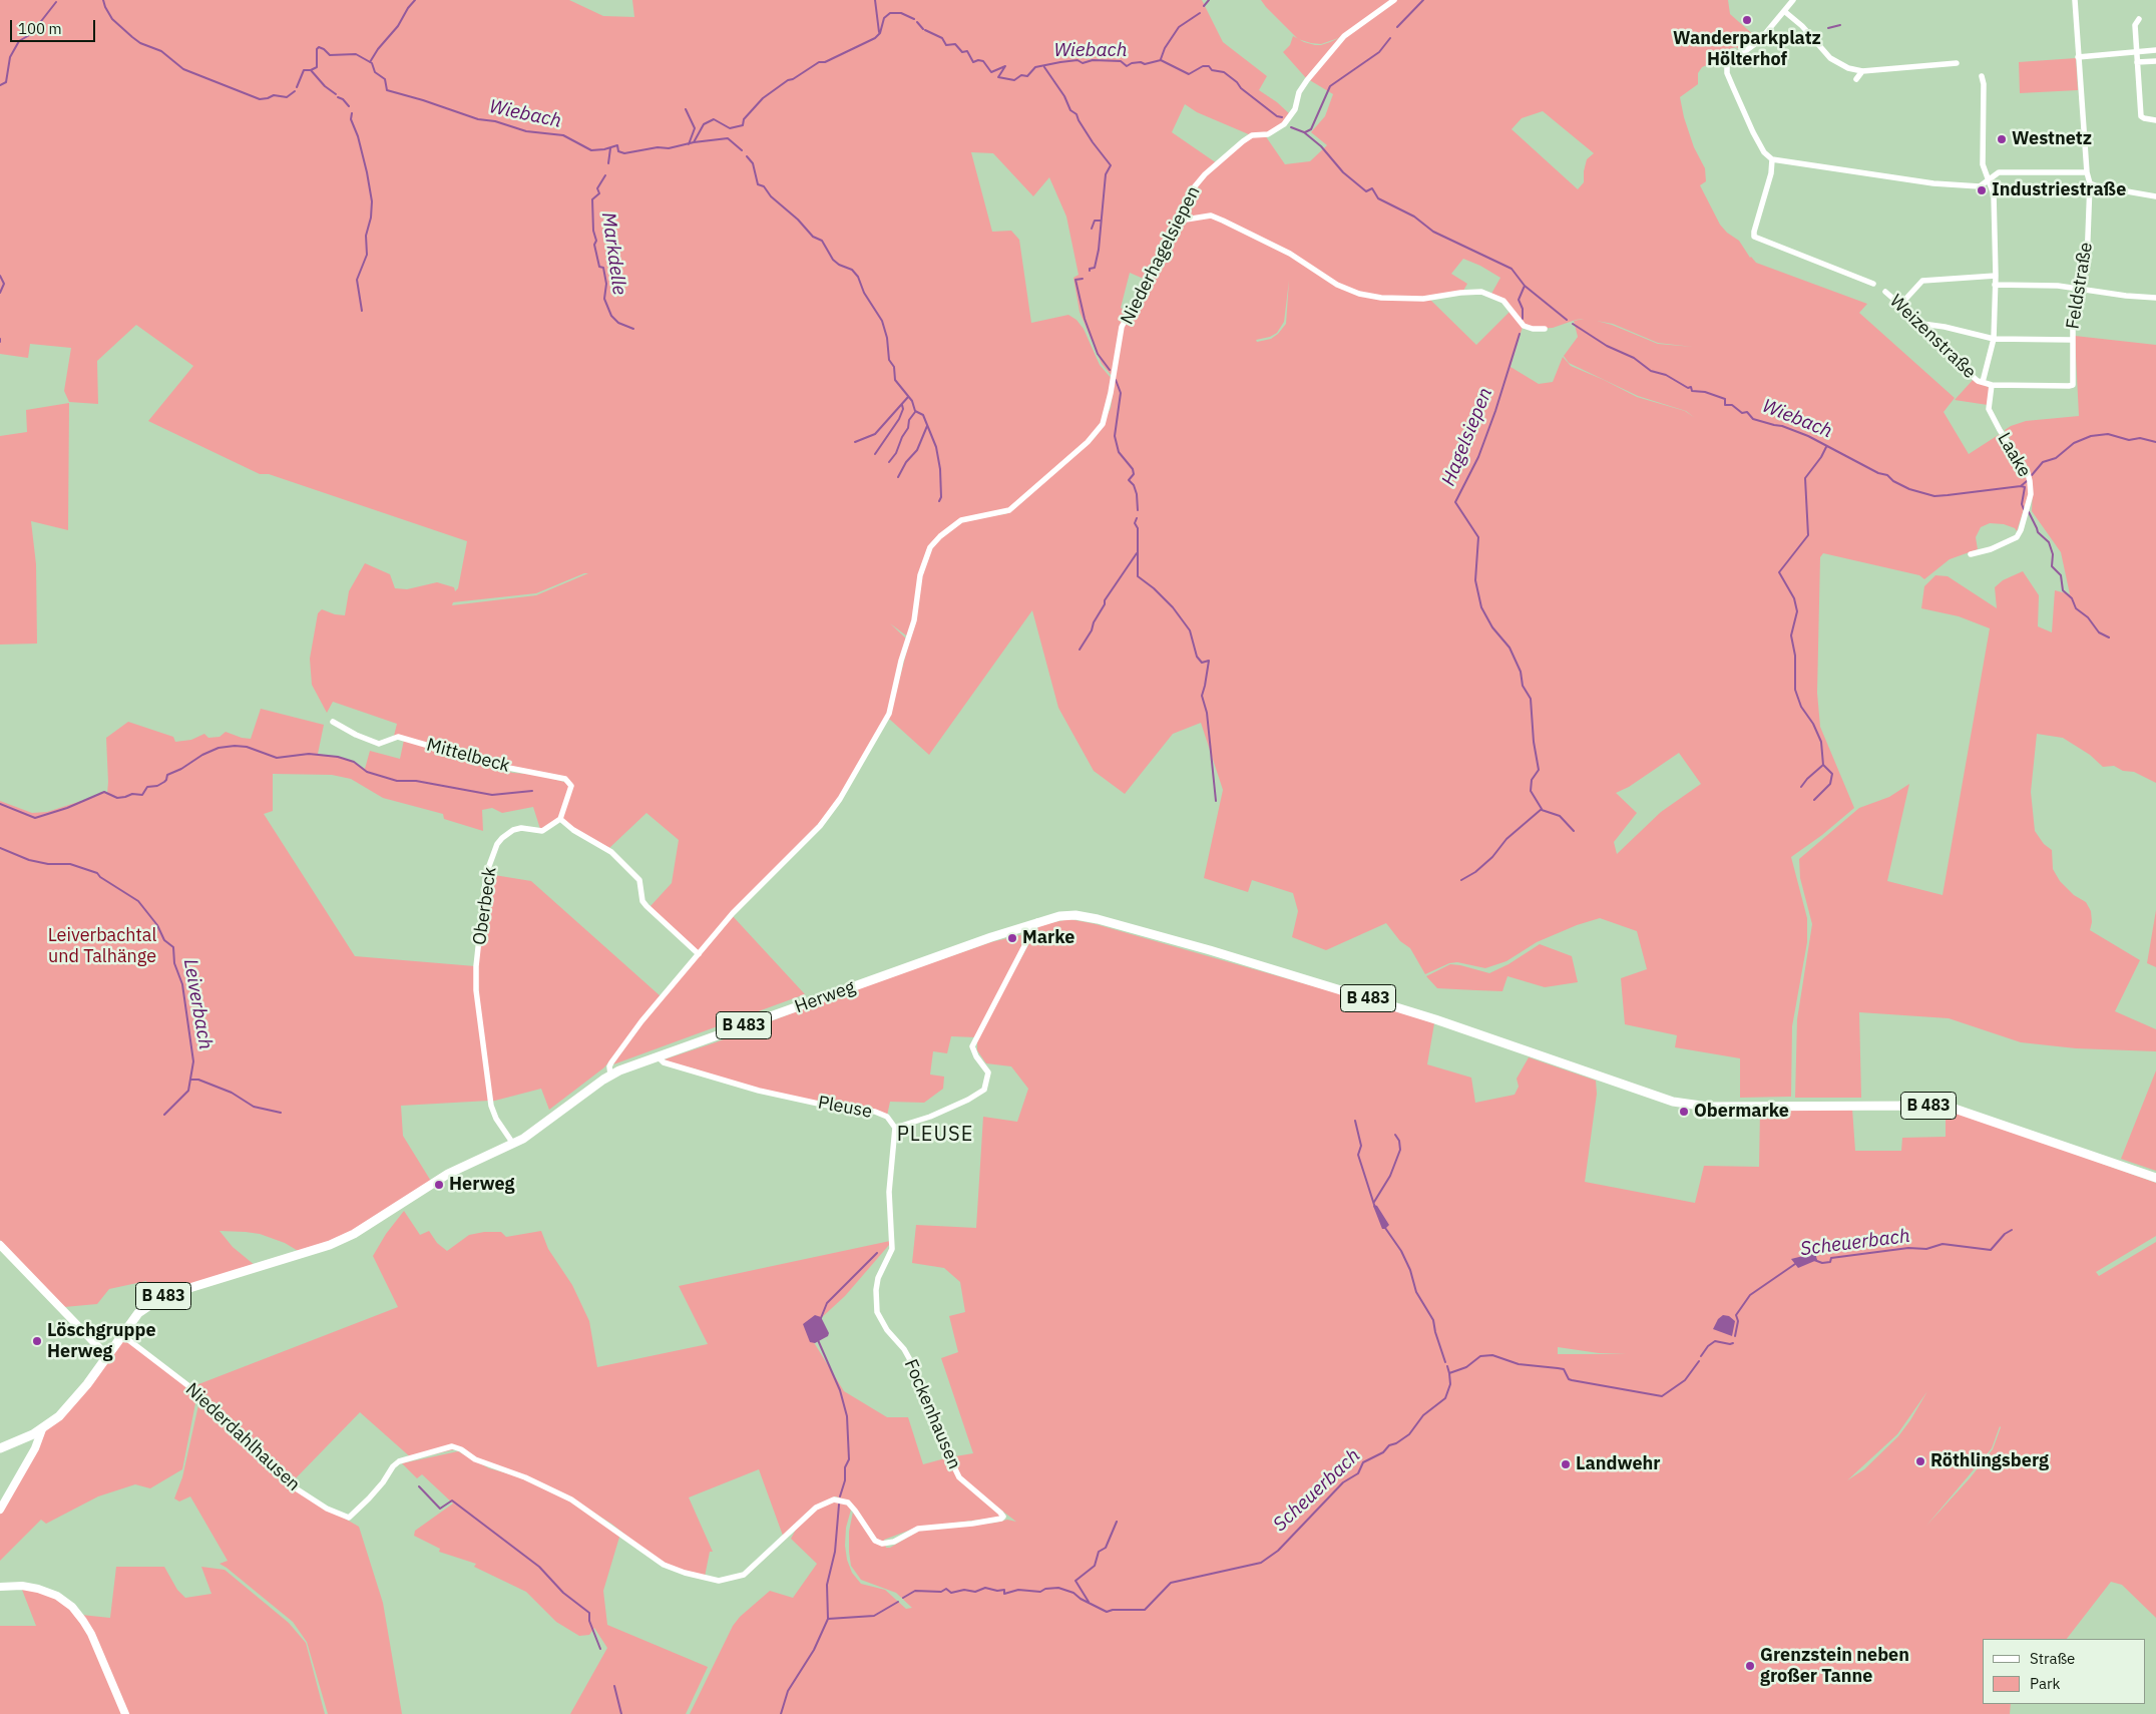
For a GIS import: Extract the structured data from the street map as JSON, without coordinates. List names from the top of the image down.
{
  "streets": {
    "main road": ["Herweg", "B 483"],
    "street": [
      "Niederhagelsiepen",
      "Feldstraße",
      "Weizenstraße",
      "Laake",
      "Mittelbeck",
      "Oberbeck",
      "Pleuse",
      "Fockenhausen",
      "Niederdahlhausen"
    ]
  },
  "crossings": [
    ["Niederhagelsiepen", "Herweg"],
    ["Feldstraße", "Weizenstraße"],
    ["Weizenstraße", "Laake"],
    ["Mittelbeck", "Oberbeck"],
    ["Oberbeck", "Herweg"],
    ["Herweg", "B 483"],
    ["Herweg", "Pleuse"],
    ["Herweg", "Niederdahlhausen"],
    ["B 483", "Pleuse"],
    ["Pleuse", "Fockenhausen"],
    ["Fockenhausen", "Niederdahlhausen"]
  ],
  "districts": ["PLEUSE"],
  "water": [
    "Wiebach",
    "Markdelle",
    "Hagelsiepen",
    "Leiverbach",
    "Scheuerbach"
  ],
  "parks": ["Leiverbachtal und Talhänge"],
  "places": [
    "Wanderparkplatz Hölterhof",
    "Westnetz",
    "Industriestraße",
    "Marke",
    "Obermarke",
    "Herweg",
    "Löschgruppe Herweg",
    "Röthlingsberg",
    "Landwehr",
    "Grenzstein neben großer Tanne"
  ],
  "legend": ["Straße", "Park"],
  "scale_bar": "100 m"
}
